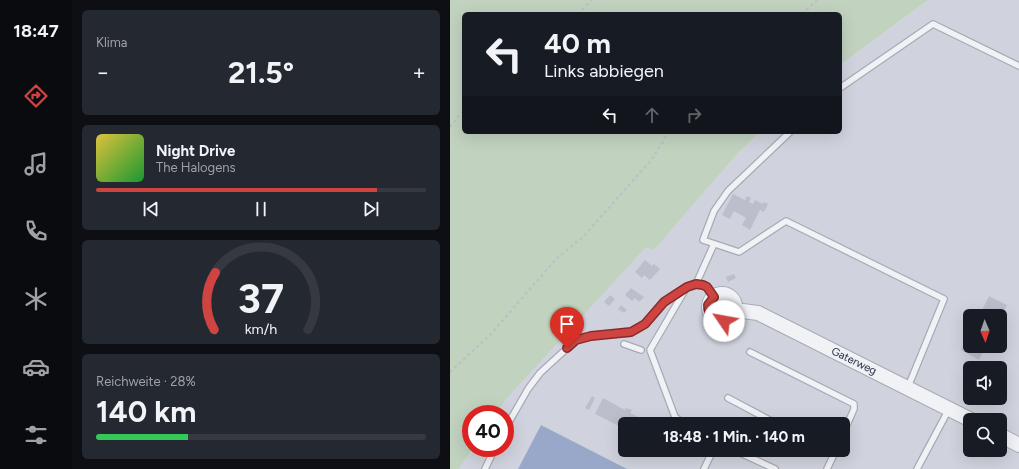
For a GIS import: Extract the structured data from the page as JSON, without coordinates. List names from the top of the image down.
{
  "streets": {
    "street": ["Gaterweg"]
  },
  "north": "bottom",
  "page": {
    "tabs": "18:47",
    "tile": [
      "Klima",
      ["Reichweite · 28%", "140 km"]
    ],
    "turn": ["40 m", "Links abbiegen"],
    "heat": ["−", "21.5°", "+"],
    "song": ["Night Drive", "The Halogens"],
    "limit": "40",
    "trip": "18:48 · 1 Min. · 140 m",
    "gauge": ["37", "km/h"]
  }
}
